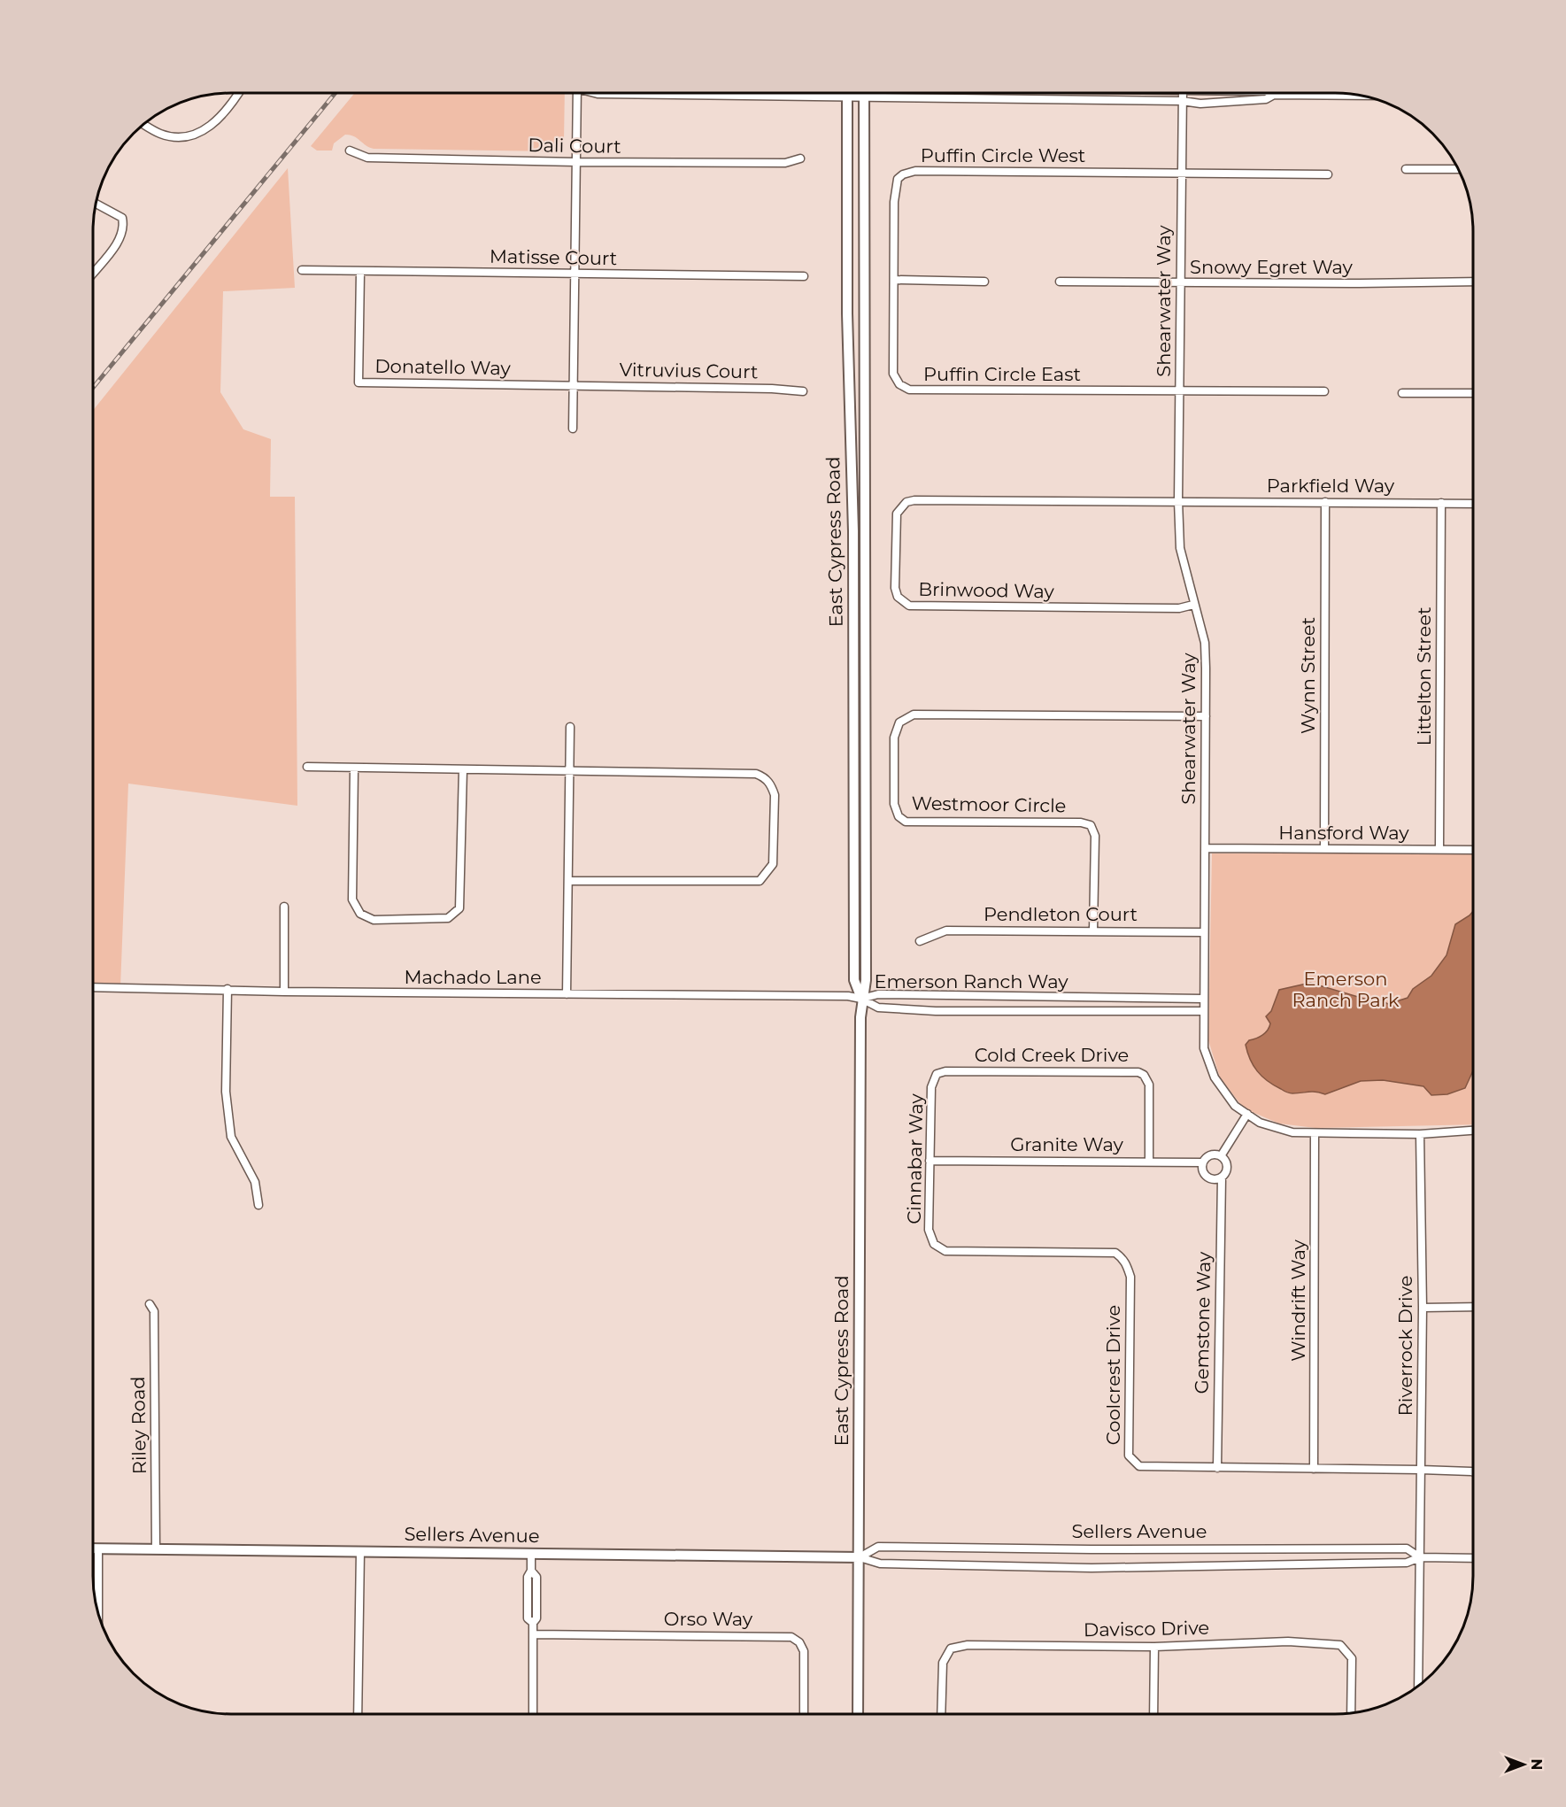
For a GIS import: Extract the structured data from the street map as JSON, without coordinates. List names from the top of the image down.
{
  "streets": {
    "street": [
      "Dali Court",
      "Puffin Circle West",
      "Matisse Court",
      "Snowy Egret Way",
      "Shearwater Way",
      "Donatello Way",
      "Vitruvius Court",
      "Puffin Circle East",
      "Parkfield Way",
      "East Cypress Road",
      "Brinwood Way",
      "Wynn Street",
      "Littelton Street",
      "Westmoor Circle",
      "Hansford Way",
      "Pendleton Court",
      "Machado Lane",
      "Emerson Ranch Way",
      "Cold Creek Drive",
      "Granite Way",
      "Cinnabar Way",
      "Windrift Way",
      "Gemstone Way",
      "Riverrock Drive",
      "Coolcrest Drive",
      "Riley Road",
      "Sellers Avenue",
      "Orso Way",
      "Davisco Drive"
    ]
  },
  "crossings": [
    ["Puffin Circle West", "Shearwater Way"],
    ["Puffin Circle West", "Puffin Circle East"],
    ["Matisse Court", "Donatello Way"],
    ["Snowy Egret Way", "Shearwater Way"],
    ["Shearwater Way", "Puffin Circle East"],
    ["Shearwater Way", "Parkfield Way"],
    ["Shearwater Way", "Brinwood Way"],
    ["Shearwater Way", "Westmoor Circle"],
    ["Shearwater Way", "Hansford Way"],
    ["Shearwater Way", "Pendleton Court"],
    ["Shearwater Way", "Emerson Ranch Way"],
    ["Shearwater Way", "Windrift Way"],
    ["Shearwater Way", "Riverrock Drive"],
    ["Donatello Way", "Vitruvius Court"],
    ["Parkfield Way", "Brinwood Way"],
    ["Parkfield Way", "Wynn Street"],
    ["Parkfield Way", "Littelton Street"],
    ["East Cypress Road", "Machado Lane"],
    ["East Cypress Road", "Emerson Ranch Way"],
    ["East Cypress Road", "Sellers Avenue"],
    ["Wynn Street", "Hansford Way"],
    ["Littelton Street", "Hansford Way"],
    ["Westmoor Circle", "Pendleton Court"],
    ["Machado Lane", "Emerson Ranch Way"],
    ["Cold Creek Drive", "Granite Way"],
    ["Cold Creek Drive", "Cinnabar Way"],
    ["Granite Way", "Cinnabar Way"],
    ["Granite Way", "Gemstone Way"],
    ["Cinnabar Way", "Coolcrest Drive"],
    ["Windrift Way", "Coolcrest Drive"],
    ["Gemstone Way", "Coolcrest Drive"],
    ["Riverrock Drive", "Coolcrest Drive"],
    ["Riverrock Drive", "Sellers Avenue"],
    ["Riley Road", "Sellers Avenue"]
  ],
  "parks": ["Emerson Ranch Park"],
  "north": "right"
}
